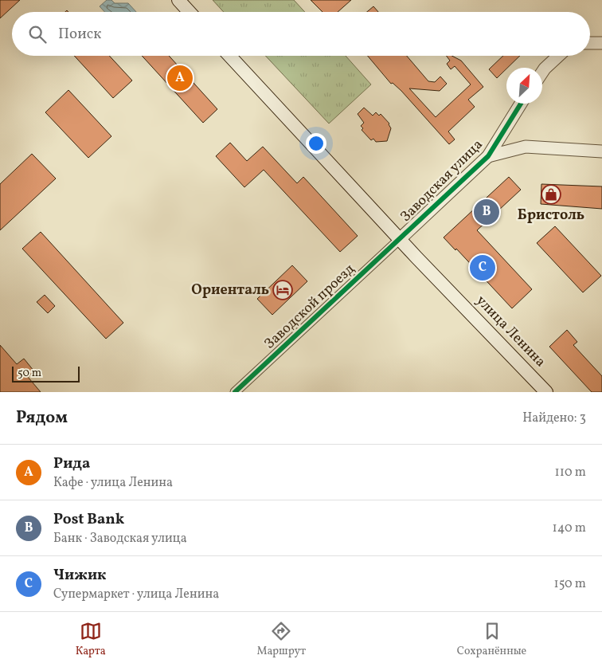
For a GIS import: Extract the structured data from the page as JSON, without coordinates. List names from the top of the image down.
{
  "streets": {
    "main road": ["улица Ленина"],
    "street": ["Заводская улица", "Заводской проезд"]
  },
  "crossings": [
    ["Заводская улица", "Заводской проезд"],
    ["Заводская улица", "улица Ленина"],
    ["Заводской проезд", "улица Ленина"]
  ],
  "places": {
    "shop": ["Бристоль"],
    "hotel": ["Ориенталь"]
  },
  "scale_bar": "50 m",
  "north": "top right",
  "page": {
    "search": "Поиск",
    "pins": ["A", "B", "C"],
    "scale": "50 m",
    "heading": ["Рядом", "Найдено: 3"],
    "list": [
      {
        "mark": "A",
        "name": "Рида",
        "note": "Кафе · улица Ленина",
        "value": "110 m"
      },
      {
        "mark": "B",
        "name": "Post Bank",
        "note": "Банк · Заводская улица",
        "value": "140 m"
      },
      {
        "mark": "C",
        "name": "Чижик",
        "note": "Супермаркет · улица Ленина",
        "value": "150 m"
      }
    ],
    "nav": ["Карта", "Маршрут", "Сохранённые"]
  }
}
